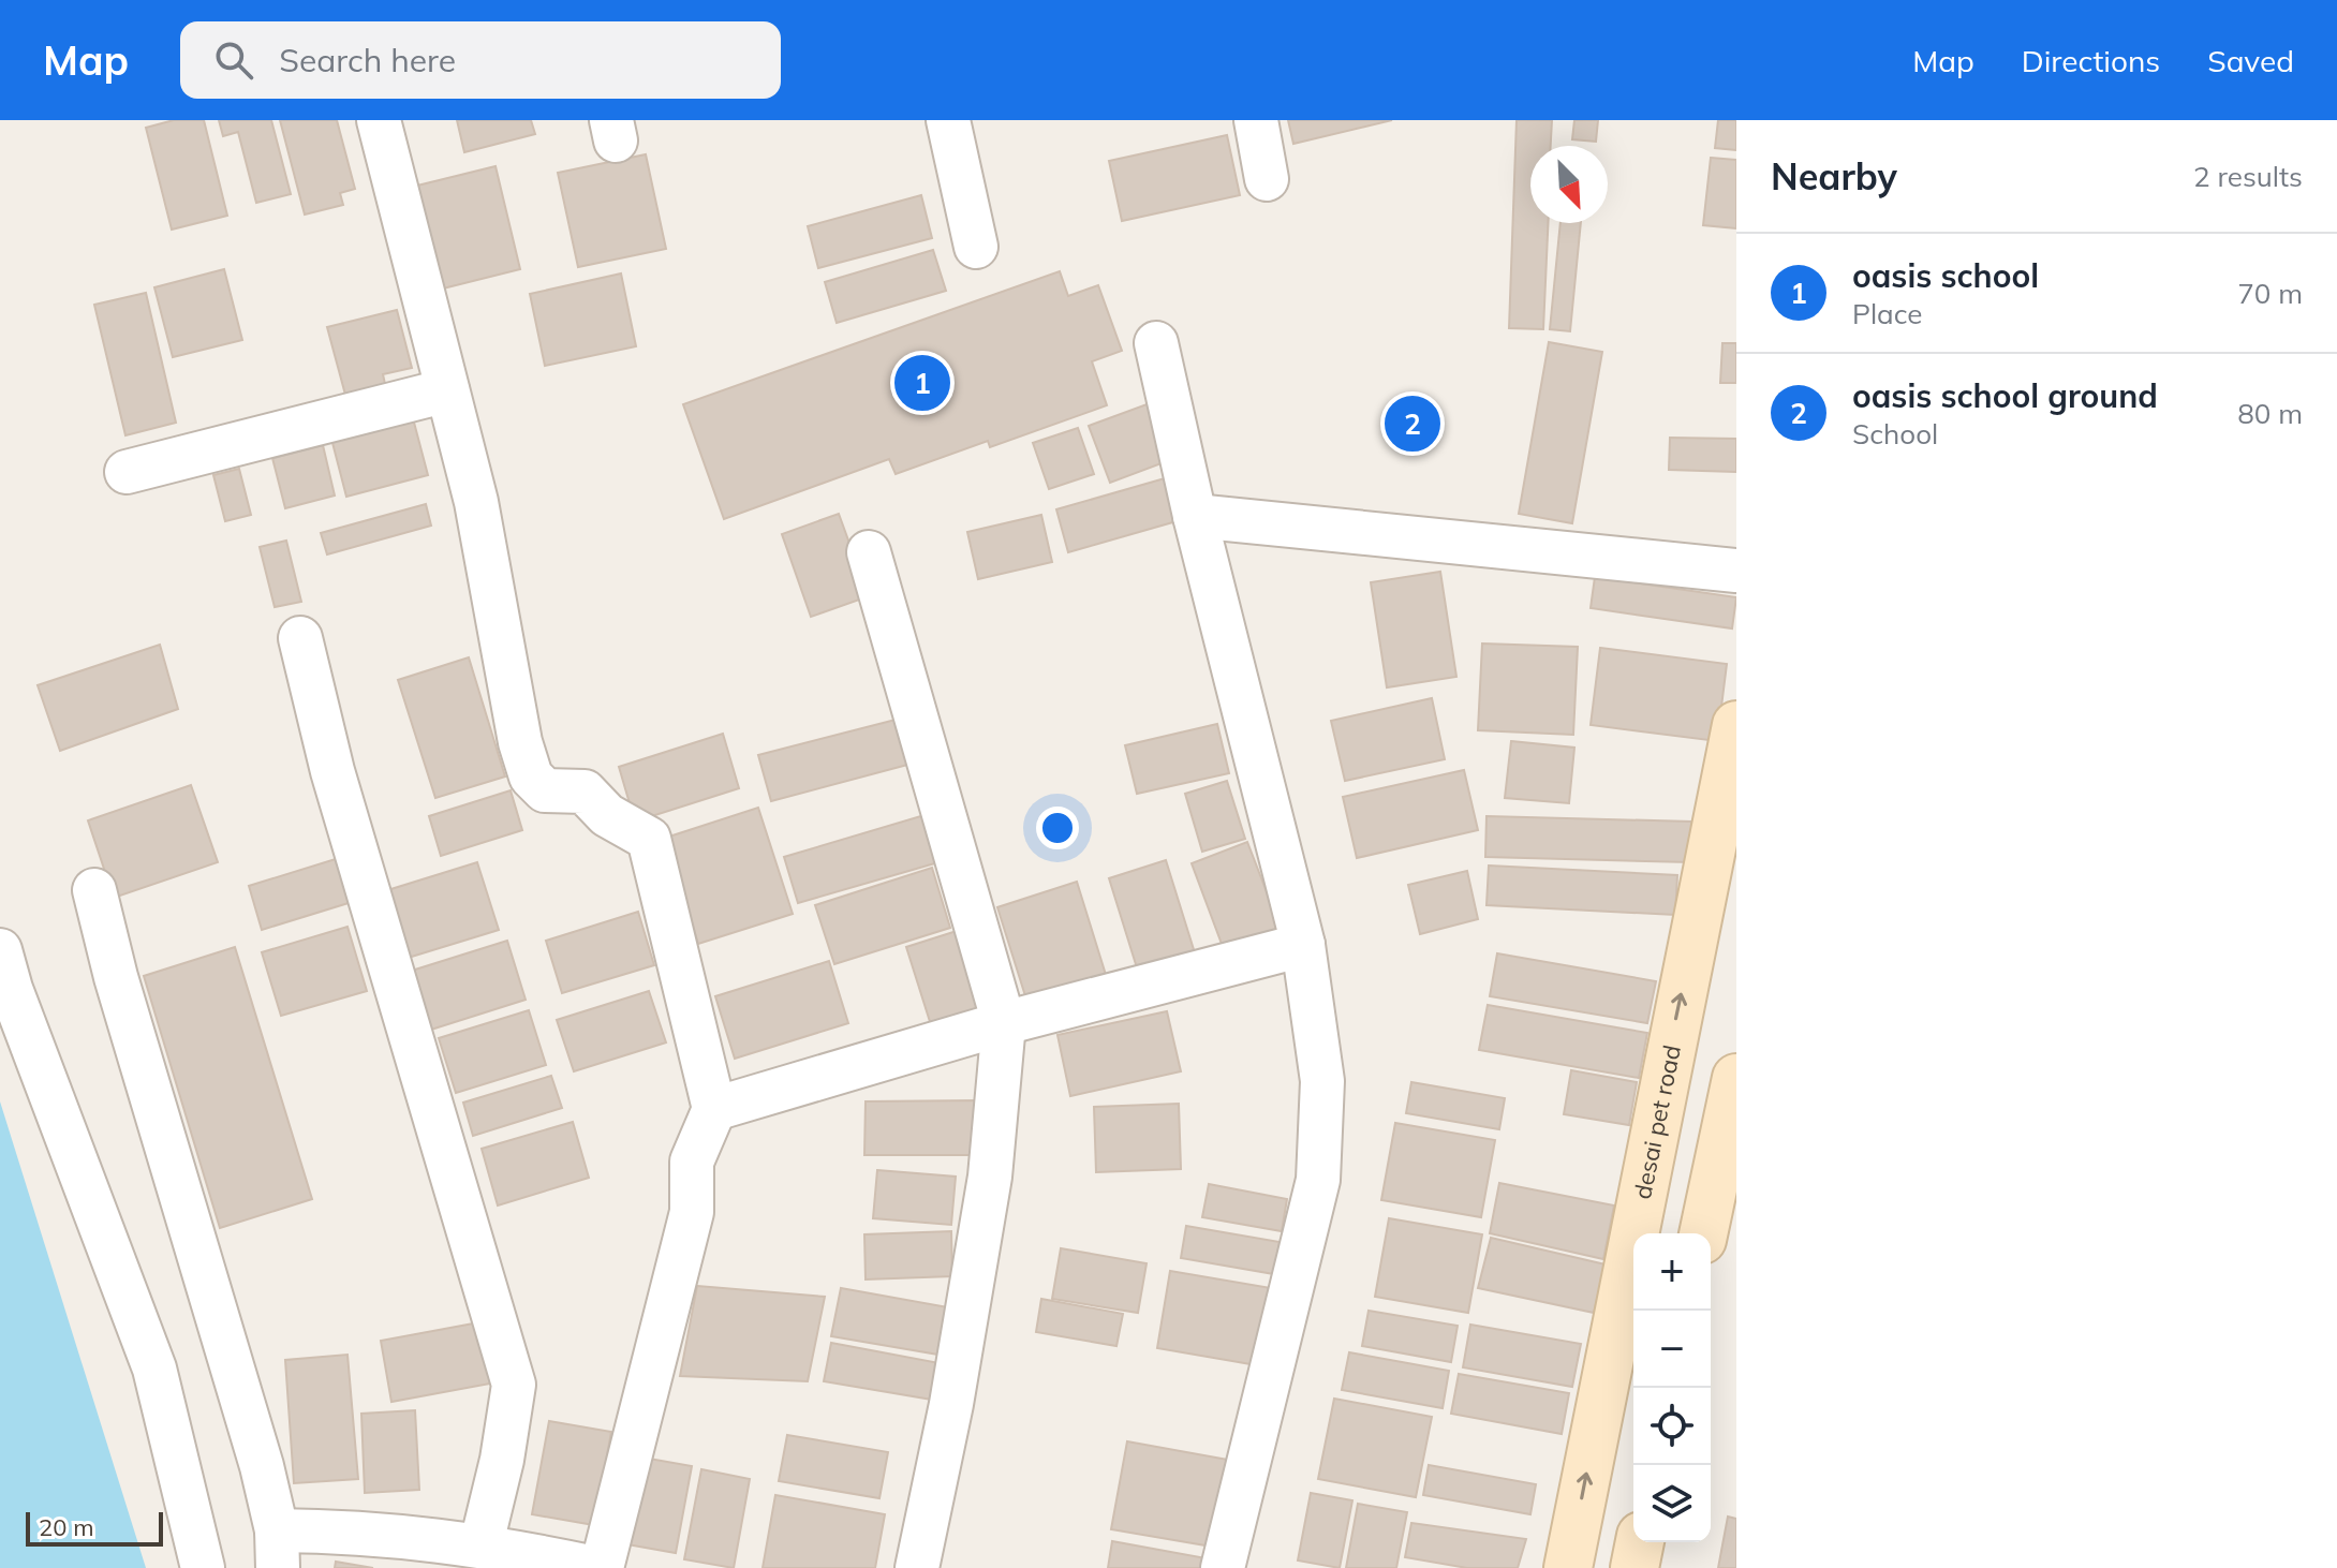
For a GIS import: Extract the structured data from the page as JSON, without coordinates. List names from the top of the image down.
{
  "streets": {
    "street": ["desai pet road"]
  },
  "scale_bar": "20 m",
  "north": "bottom right",
  "page": {
    "header": "Map",
    "search": "Search here",
    "nav": ["Map", "Directions", "Saved"],
    "heading": ["Nearby", "2 results"],
    "list": [
      {
        "mark": "1",
        "name": "oasis school",
        "note": "Place",
        "value": "70 m"
      },
      {
        "mark": "2",
        "name": "oasis school ground",
        "note": "School",
        "value": "80 m"
      }
    ],
    "pins": ["1", "2"],
    "map_buttons": ["+", "−"],
    "scale": "20 m"
  }
}
